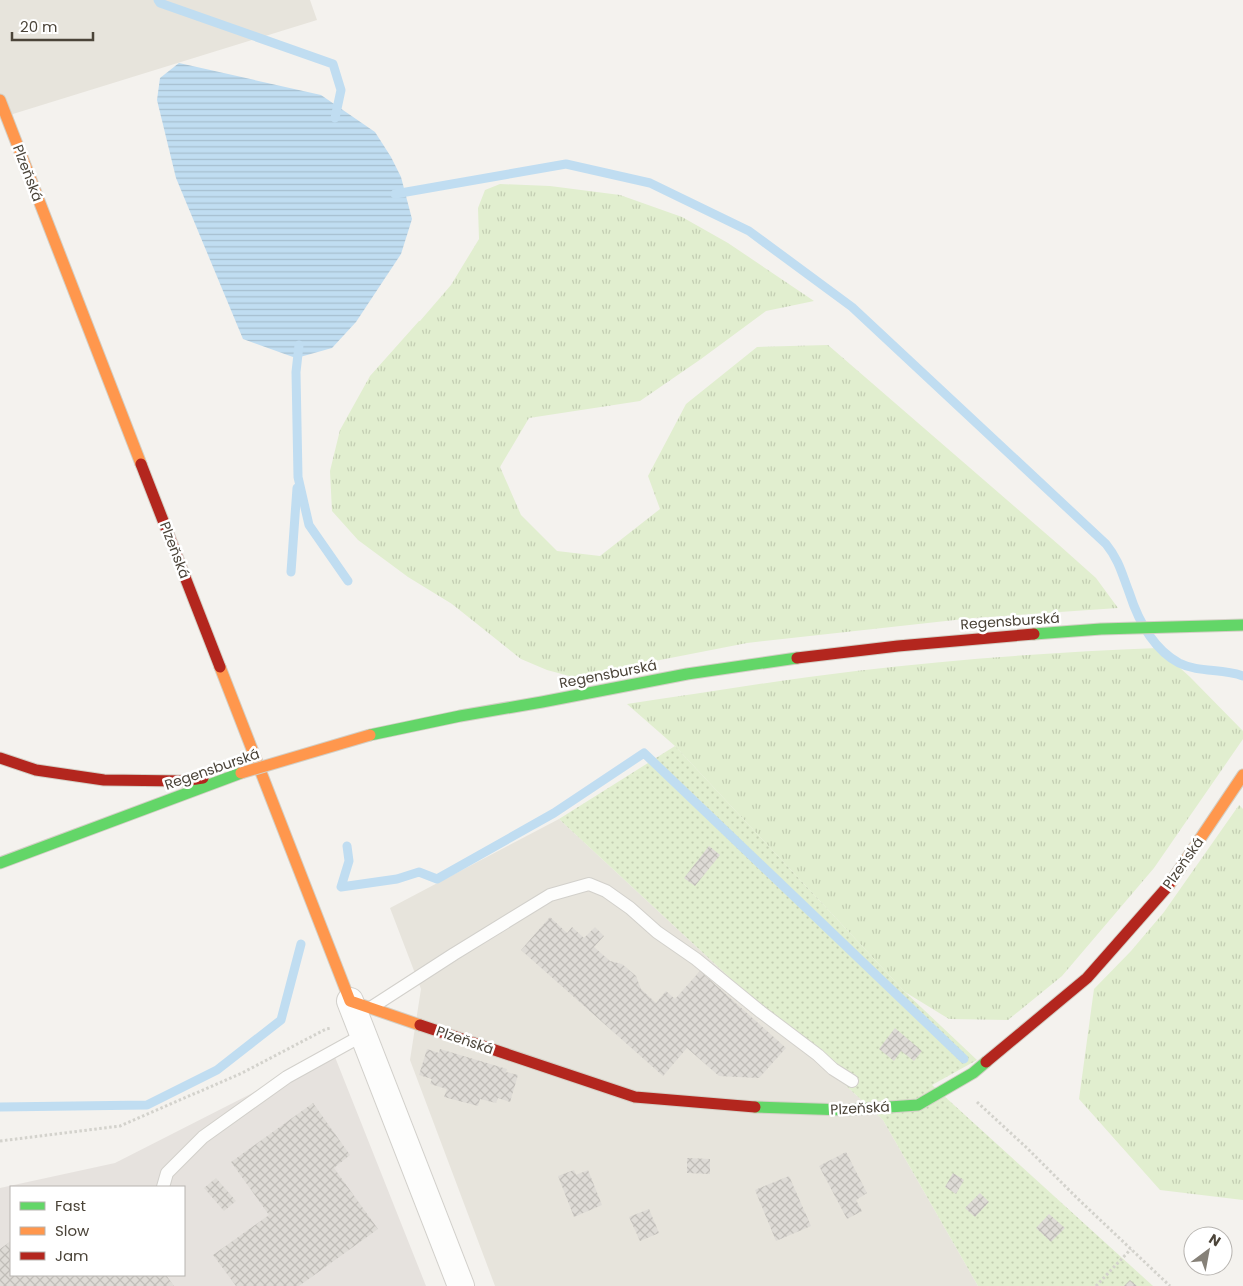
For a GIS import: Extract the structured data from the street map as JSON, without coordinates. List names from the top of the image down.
{
  "streets": {
    "street": ["Plzeňská", "Regensburská"]
  },
  "legend": ["Fast", "Slow", "Jam"],
  "scale_bar": "20 m",
  "north": "top right"
}
